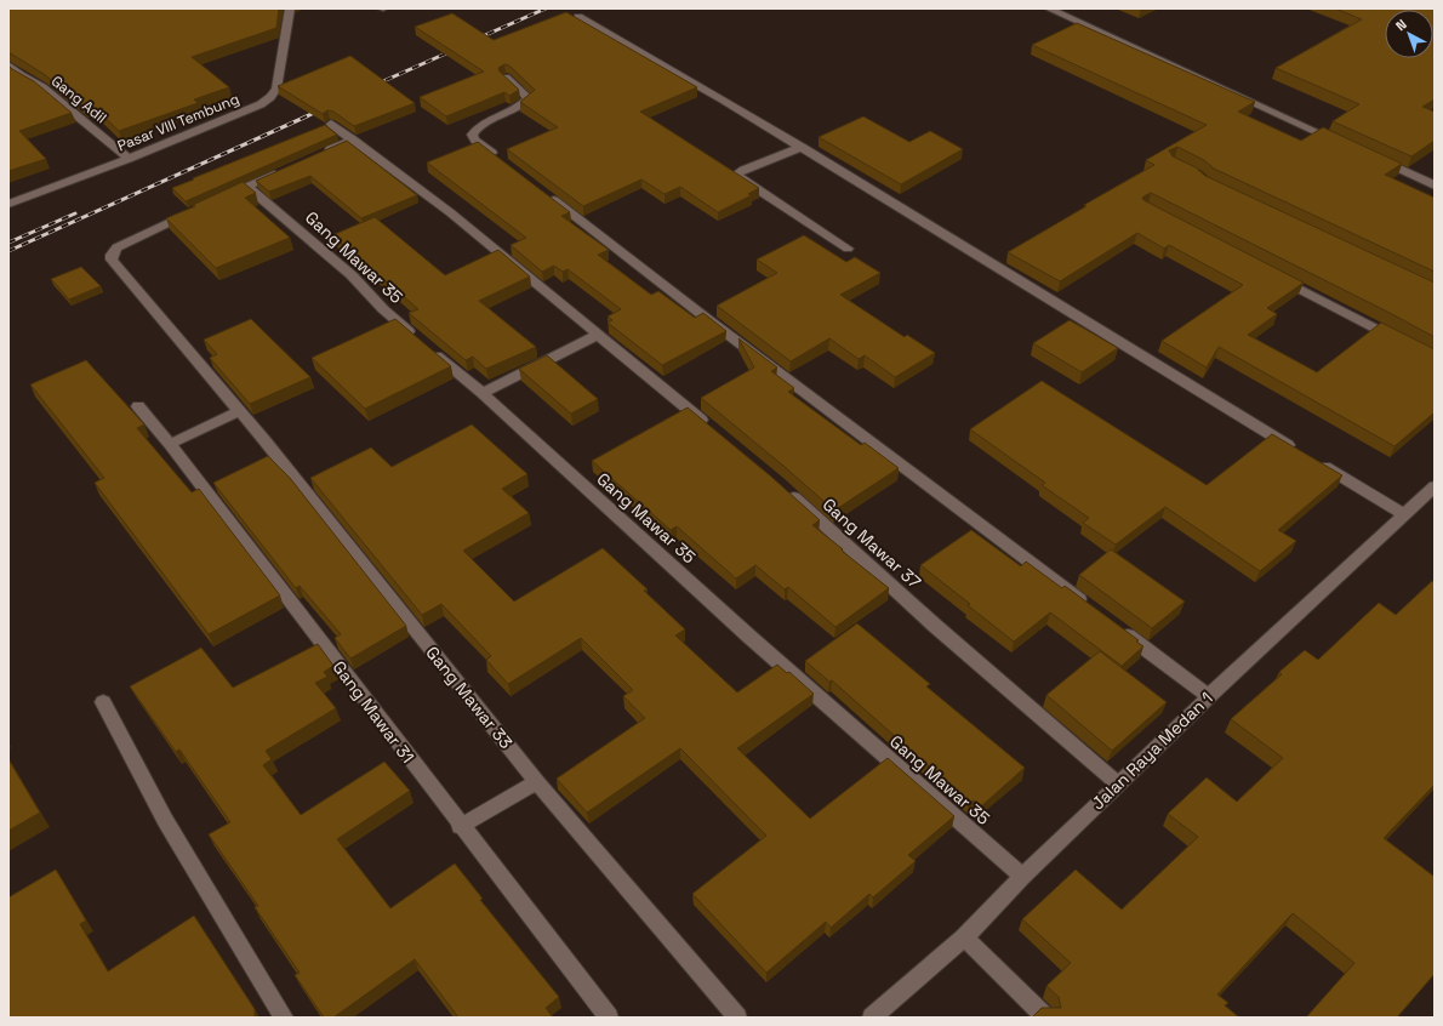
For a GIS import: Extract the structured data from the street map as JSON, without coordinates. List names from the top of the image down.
{
  "streets": {
    "street": [
      "Gang Adil",
      "Pasar VIII Tembung",
      "Gang Mawar 35",
      "Gang Mawar 37",
      "Gang Mawar 33",
      "Gang Mawar 31",
      "Jalan Raya Medan 1"
    ]
  },
  "crossings": [
    ["Gang Adil", "Pasar VIII Tembung"],
    ["Gang Mawar 35", "Jalan Raya Medan 1"],
    ["Gang Mawar 37", "Jalan Raya Medan 1"]
  ],
  "north": "top left"
}
